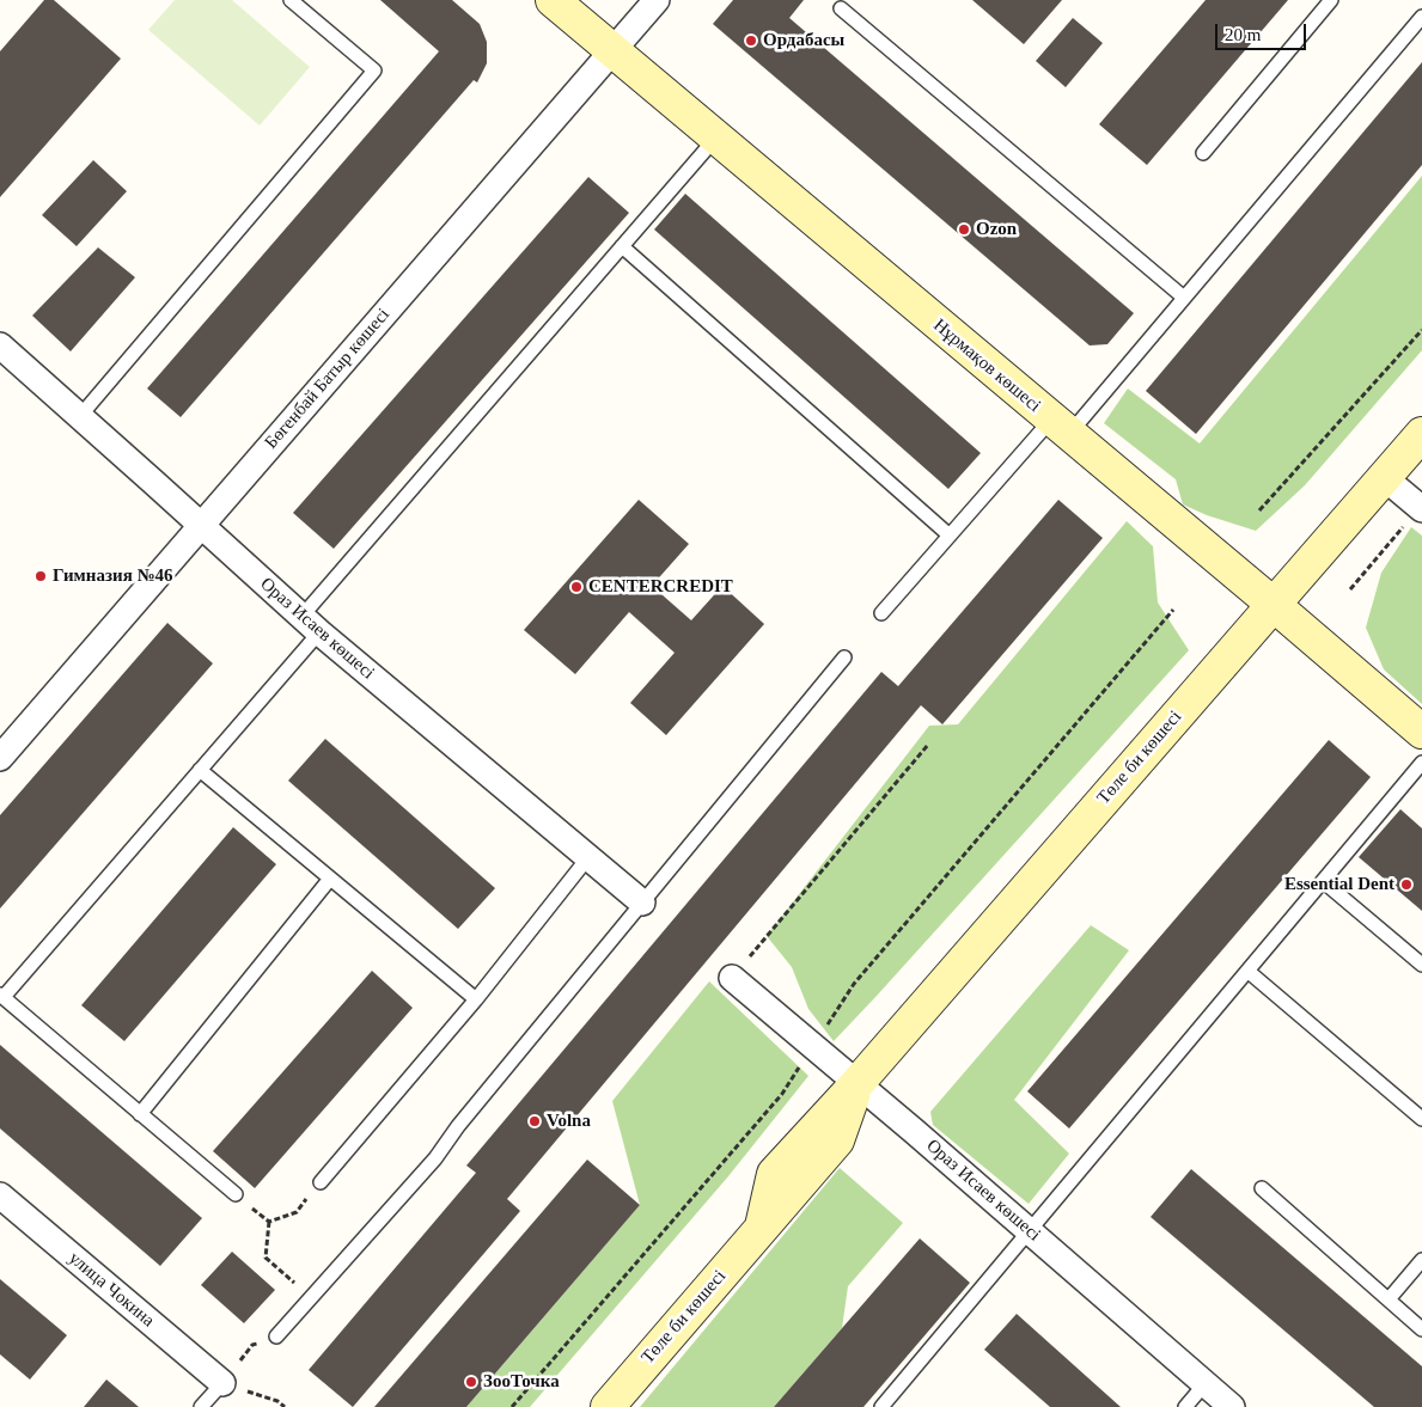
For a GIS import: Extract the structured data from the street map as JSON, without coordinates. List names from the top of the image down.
{
  "streets": {
    "main road": ["Нұрмақов көшесі", "Төле би көшесі"],
    "street": ["Бөгенбай Батыр көшесі", "Ораз Исаев көшесі", "улица Чокина"]
  },
  "crossings": [
    ["Нұрмақов көшесі", "Бөгенбай Батыр көшесі"],
    ["Нұрмақов көшесі", "Төле би көшесі"],
    ["Бөгенбай Батыр көшесі", "Ораз Исаев көшесі"],
    ["Ораз Исаев көшесі", "Төле би көшесі"]
  ],
  "places": [
    "Ордабасы",
    "Ozon",
    "Гимназия №46",
    "CENTERCREDIT",
    "Essential Dent",
    "Volna",
    "ЗооТочка"
  ],
  "scale_bar": "20 m"
}
